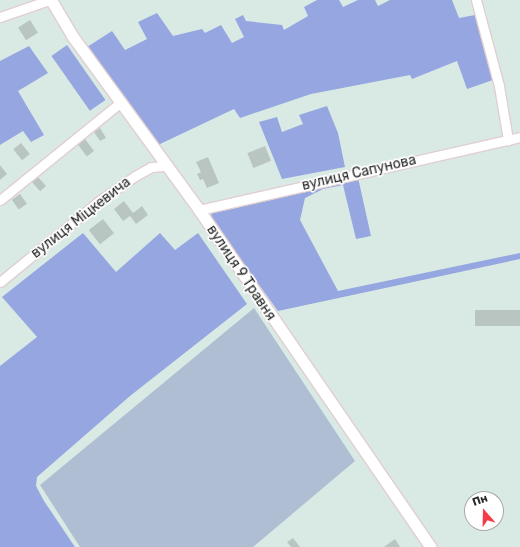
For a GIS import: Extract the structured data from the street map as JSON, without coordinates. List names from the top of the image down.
{
  "streets": {
    "street": ["вулиця Сапунова", "вулиця Міцкевича", "вулиця 9 Травня"]
  },
  "crossings": [
    ["вулиця Сапунова", "вулиця 9 Травня"],
    ["вулиця Міцкевича", "вулиця 9 Травня"]
  ],
  "north": "top"
}
